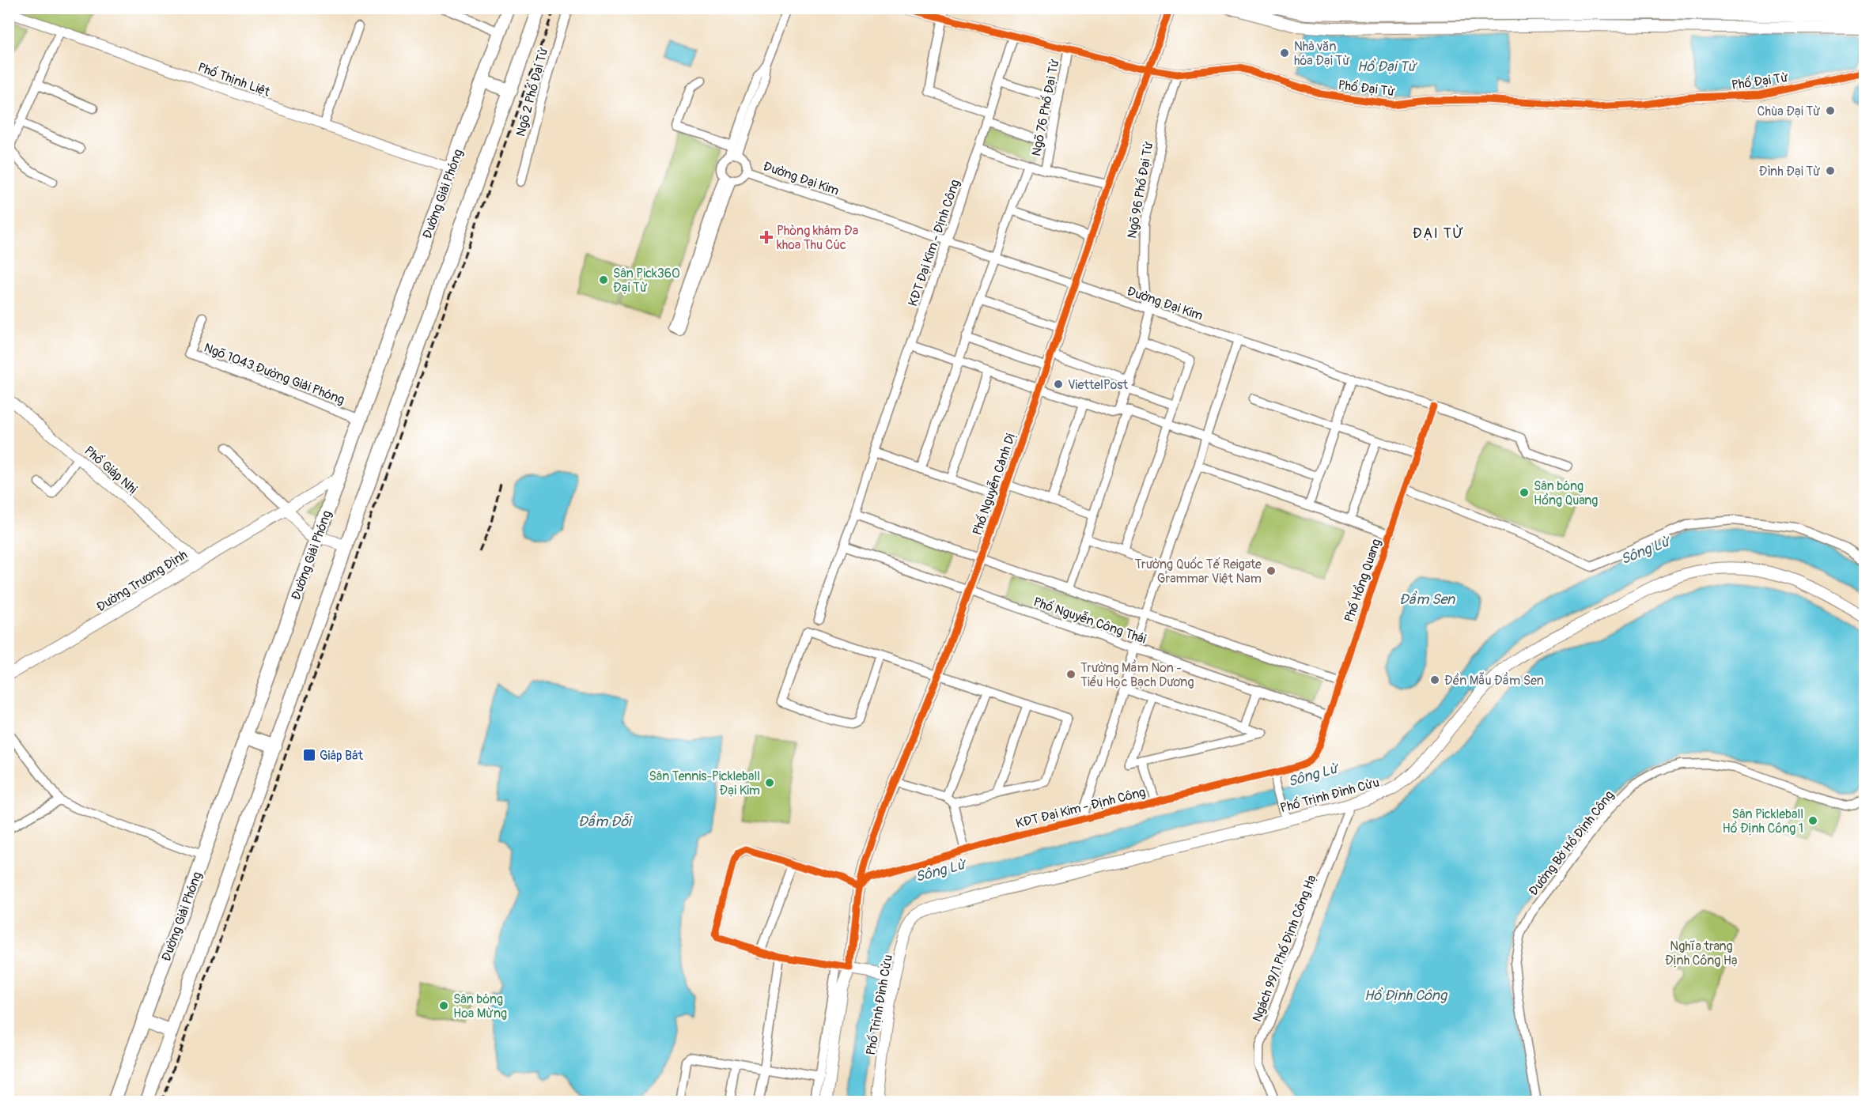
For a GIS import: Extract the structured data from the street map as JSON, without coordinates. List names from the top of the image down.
{
  "streets": {
    "main road": [
      "Đường Giải Phóng",
      "Phố Nguyễn Cảnh Dị",
      "Đường Trương Định",
      "Phố Trịnh Đình Cửu"
    ],
    "street": [
      "Phố Thịnh Liệt",
      "Phố Đại Từ",
      "Ngõ 2 Phố Đại Từ",
      "Ngõ 76 Phố Đại Từ",
      "Đường Đại Kim",
      "Ngõ 96 Phố Đại Từ",
      "KĐT Đại Kim - Định Công",
      "Ngõ 1043 Đường Giải Phóng",
      "Phố Giáp Nhị",
      "Phố Hồng Quang",
      "Phố Nguyễn Công Thái",
      "Đường Bờ Hồ Định Công",
      "Ngách 99/1 Phố Định Công Hạ"
    ]
  },
  "crossings": [
    ["Phố Thịnh Liệt", "Đường Giải Phóng"],
    ["Phố Đại Từ", "Ngõ 76 Phố Đại Từ"],
    ["Phố Đại Từ", "Ngõ 96 Phố Đại Từ"],
    ["Phố Đại Từ", "KĐT Đại Kim - Định Công"],
    ["Phố Đại Từ", "Phố Nguyễn Cảnh Dị"],
    ["Đường Đại Kim", "Ngõ 96 Phố Đại Từ"],
    ["Đường Đại Kim", "KĐT Đại Kim - Định Công"],
    ["Đường Đại Kim", "Phố Nguyễn Cảnh Dị"],
    ["Đường Đại Kim", "Phố Hồng Quang"],
    ["Đường Giải Phóng", "Ngõ 1043 Đường Giải Phóng"],
    ["Đường Giải Phóng", "Đường Trương Định"],
    ["KĐT Đại Kim - Định Công", "Phố Nguyễn Cảnh Dị"],
    ["KĐT Đại Kim - Định Công", "Phố Hồng Quang"],
    ["KĐT Đại Kim - Định Công", "Phố Nguyễn Công Thái"],
    ["Phố Giáp Nhị", "Đường Trương Định"],
    ["Phố Nguyễn Cảnh Dị", "Phố Nguyễn Công Thái"],
    ["Phố Hồng Quang", "Phố Nguyễn Công Thái"],
    ["Phố Trịnh Đình Cửu", "Ngách 99/1 Phố Định Công Hạ"]
  ],
  "districts": ["ĐẠI TỪ"],
  "water": [
    "Hồ Đại Từ",
    "Sông Lừ",
    "Đầm Sen",
    "Đầm Đỗi",
    "Hồ Định Công"
  ],
  "parks": ["Nghĩa trang Định Công Hạ"],
  "places": {
    "other": [
      "Nhà văn hóa Đại Từ",
      "Chùa Đại Từ",
      "Đình Đại Từ",
      "Sân Pick360 Đại Từ",
      "ViettelPost",
      "Sân bóng Hồng Quang",
      "Trường Quốc Tế Reigate Grammar Việt Nam",
      "Trường Mầm Non - Tiểu Học Bạch Dương",
      "Đền Mẫu Đầm Sen",
      "Sân Tennis-Pickleball Đại Kim",
      "Sân Pickleball Hồ Định Công 1",
      "Sân bóng Hoa Mừng"
    ],
    "health": ["Phòng khám Đa khoa Thu Cúc"],
    "transit": ["Giáp Bát"]
  }
}
